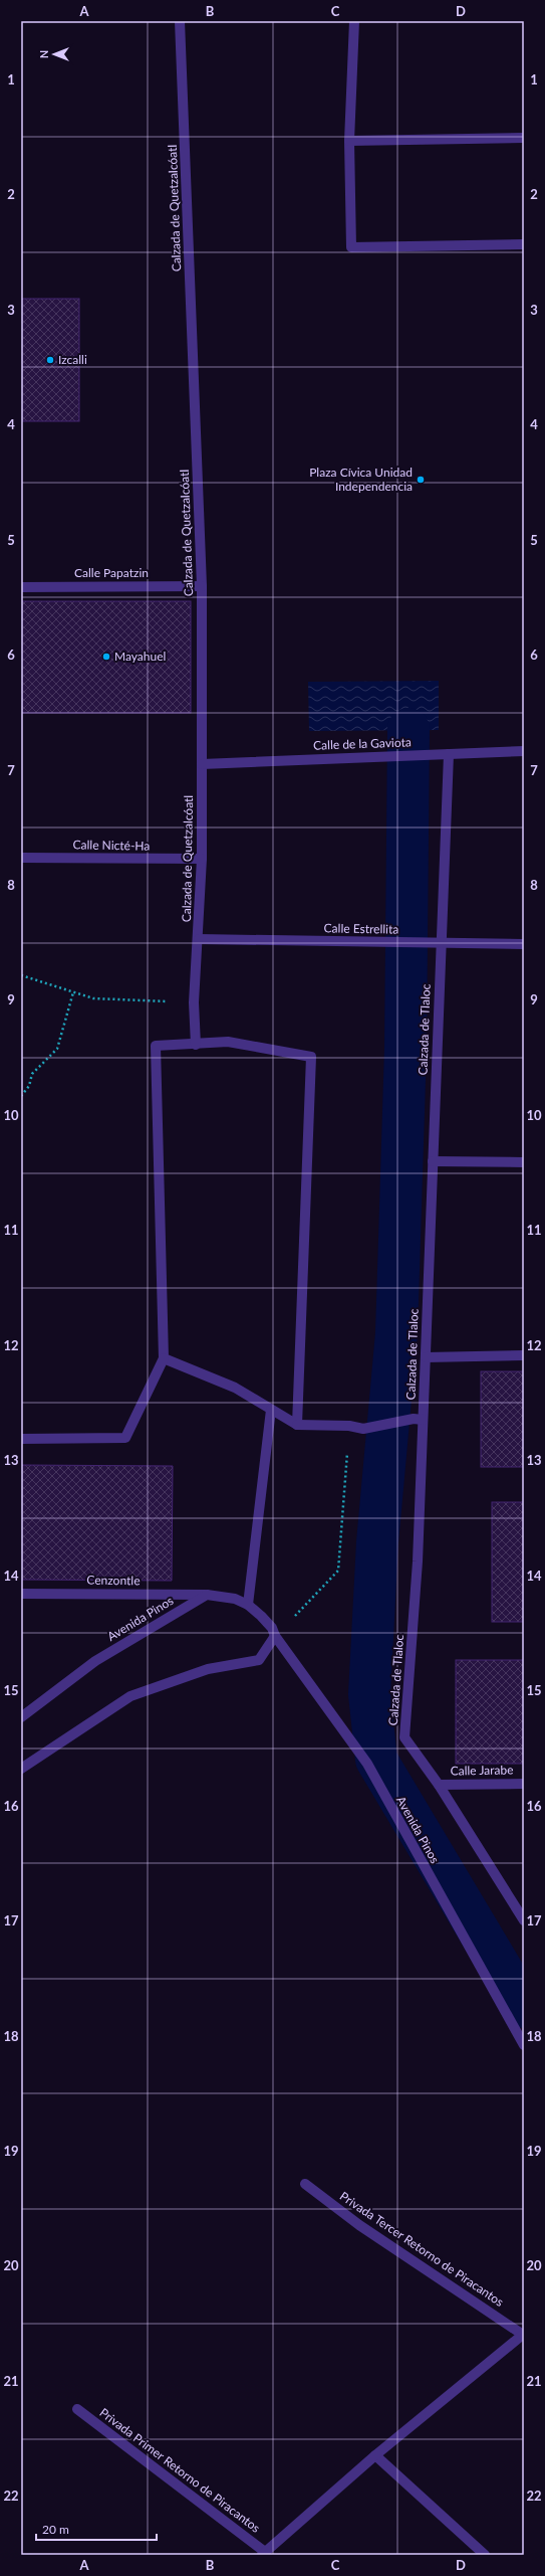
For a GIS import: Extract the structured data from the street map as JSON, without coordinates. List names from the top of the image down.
{
  "streets": {
    "street": [
      "Calzada de Quetzalcóatl",
      "Calle Papatzin",
      "Calle de la Gaviota",
      "Calle Nicté-Ha",
      "Calle Estrellita",
      "Calzada de Tlaloc",
      "Cenzontle",
      "Avenida Pinos",
      "Calle Jarabe",
      "Privada Tercer Retorno de Piracantos",
      "Privada Primer Retorno de Piracantos"
    ]
  },
  "crossings": [
    ["Calzada de Quetzalcóatl", "Calle Papatzin"],
    ["Calzada de Quetzalcóatl", "Calle de la Gaviota"],
    ["Calzada de Quetzalcóatl", "Calle Nicté-Ha"],
    ["Calzada de Quetzalcóatl", "Calle Estrellita"],
    ["Calle de la Gaviota", "Calzada de Tlaloc"],
    ["Calle Estrellita", "Calzada de Tlaloc"],
    ["Calzada de Tlaloc", "Calle Jarabe"],
    ["Cenzontle", "Avenida Pinos"]
  ],
  "places": ["Izcalli", "Plaza Cívica Unidad Independencia", "Mayahuel"],
  "scale_bar": "20 m",
  "north": "left",
  "grid": {
    "columns": [
      "A",
      "B",
      "C",
      "D"
    ],
    "rows": [
      "1",
      "2",
      "3",
      "4",
      "5",
      "6",
      "7",
      "8",
      "9",
      "10",
      "11",
      "12",
      "13",
      "14",
      "15",
      "16",
      "17",
      "18",
      "19",
      "20",
      "21",
      "22"
    ]
  }
}
